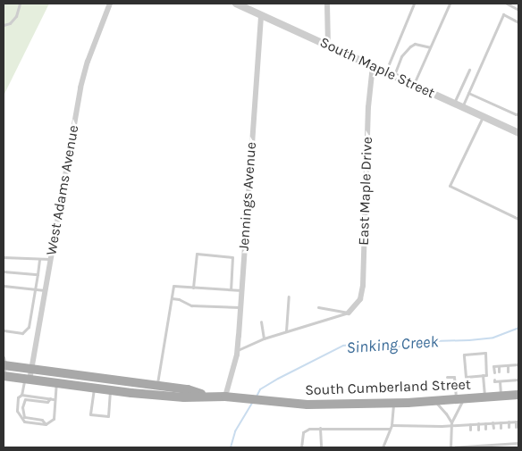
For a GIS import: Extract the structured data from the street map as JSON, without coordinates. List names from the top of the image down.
{
  "streets": {
    "main road": ["South Cumberland Street"],
    "street": [
      "South Maple Street",
      "West Adams Avenue",
      "East Maple Drive",
      "Jennings Avenue"
    ]
  },
  "crossings": [
    ["South Maple Street", "East Maple Drive"],
    ["South Maple Street", "Jennings Avenue"],
    ["West Adams Avenue", "South Cumberland Street"],
    ["Jennings Avenue", "South Cumberland Street"]
  ],
  "water": ["Sinking Creek"]
}
